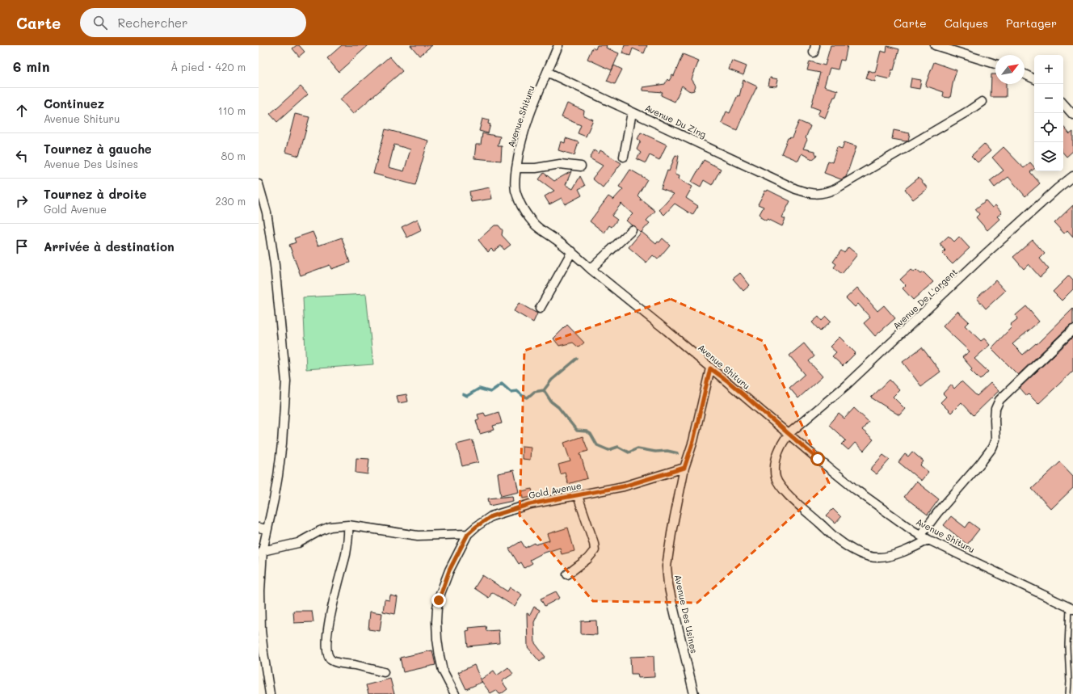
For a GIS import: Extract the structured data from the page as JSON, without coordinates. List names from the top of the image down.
{
  "streets": {
    "street": [
      "Avenue Shituru",
      "Avenue Du Zing",
      "Avenue De L'argent",
      "Gold Avenue",
      "Avenue Des Usines"
    ]
  },
  "crossings": [
    ["Avenue Shituru", "Avenue Du Zing"],
    ["Avenue Shituru", "Avenue De L'argent"],
    ["Avenue Shituru", "Avenue Des Usines"],
    ["Gold Avenue", "Avenue Des Usines"]
  ],
  "north": "top right",
  "page": {
    "header": "Carte",
    "search": "Rechercher",
    "nav": ["Carte", "Calques", "Partager"],
    "heading": ["6 min", "À pied · 420 m"],
    "map_buttons": ["+", "−"],
    "list": [
      ["Continuez", "Avenue Shituru", "110 m"],
      ["Tournez à gauche", "Avenue Des Usines", "80 m"],
      ["Tournez à droite", "Gold Avenue", "230 m"],
      "Arrivée à destination"
    ]
  }
}
